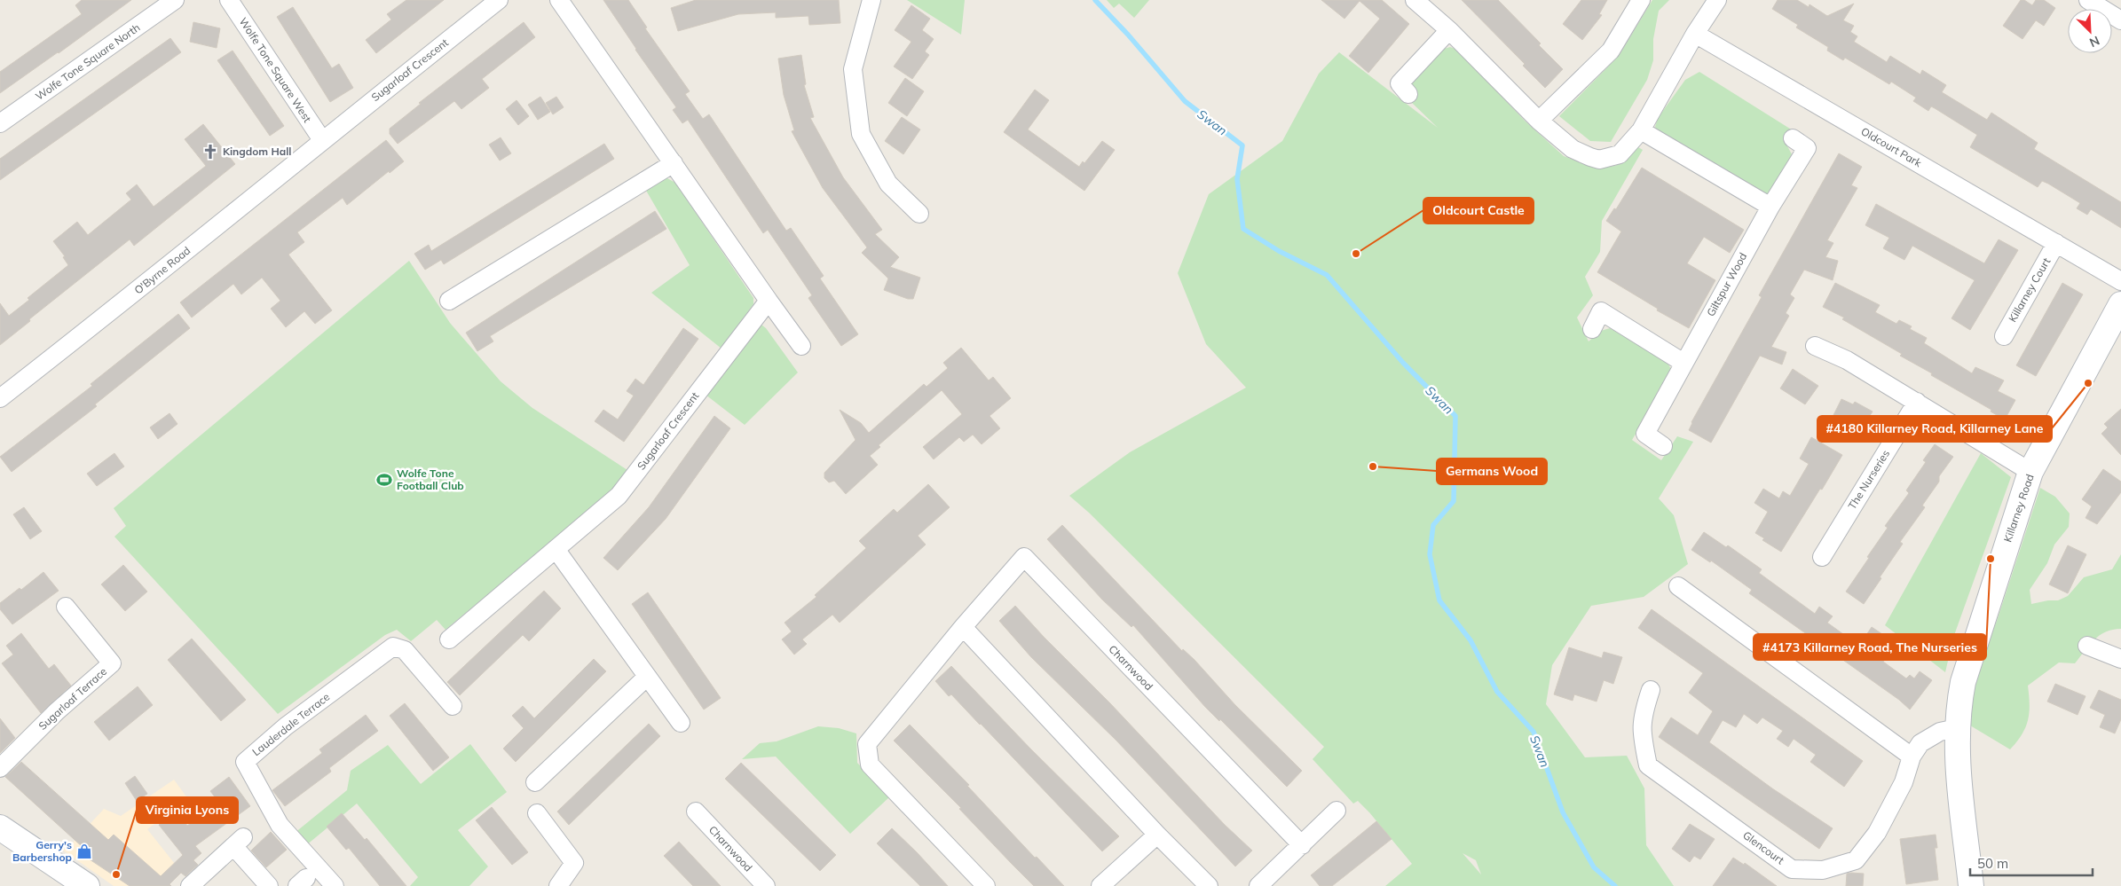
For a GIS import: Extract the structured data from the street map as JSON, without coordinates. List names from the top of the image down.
{
  "streets": {
    "main road": ["Killarney Road"],
    "street": [
      "Wolfe Tone Square North",
      "Wolfe Tone Square West",
      "Sugarloaf Crescent",
      "Oldcourt Park",
      "O'Byrne Road",
      "Giltspur Wood",
      "Killarney Court",
      "The Nurseries",
      "Charnwood",
      "Sugarloaf Terrace",
      "Lauderdale Terrace",
      "Glencourt"
    ]
  },
  "crossings": [
    ["Wolfe Tone Square West", "Sugarloaf Crescent"],
    ["Wolfe Tone Square West", "O'Byrne Road"],
    ["Sugarloaf Crescent", "O'Byrne Road"],
    ["Oldcourt Park", "Killarney Court"],
    ["Killarney Road", "Glencourt"]
  ],
  "water": ["Swan"],
  "places": {
    "church": ["Kingdom Hall"],
    "other": [
      "Oldcourt Castle",
      "#4180 Killarney Road, Killarney Lane",
      "Germans Wood",
      "#4173 Killarney Road, The Nurseries",
      "Virginia Lyons"
    ],
    "sports": ["Wolfe Tone Football Club"],
    "shop": ["Gerry's Barbershop"]
  },
  "scale_bar": "50 m",
  "north": "bottom right"
}
